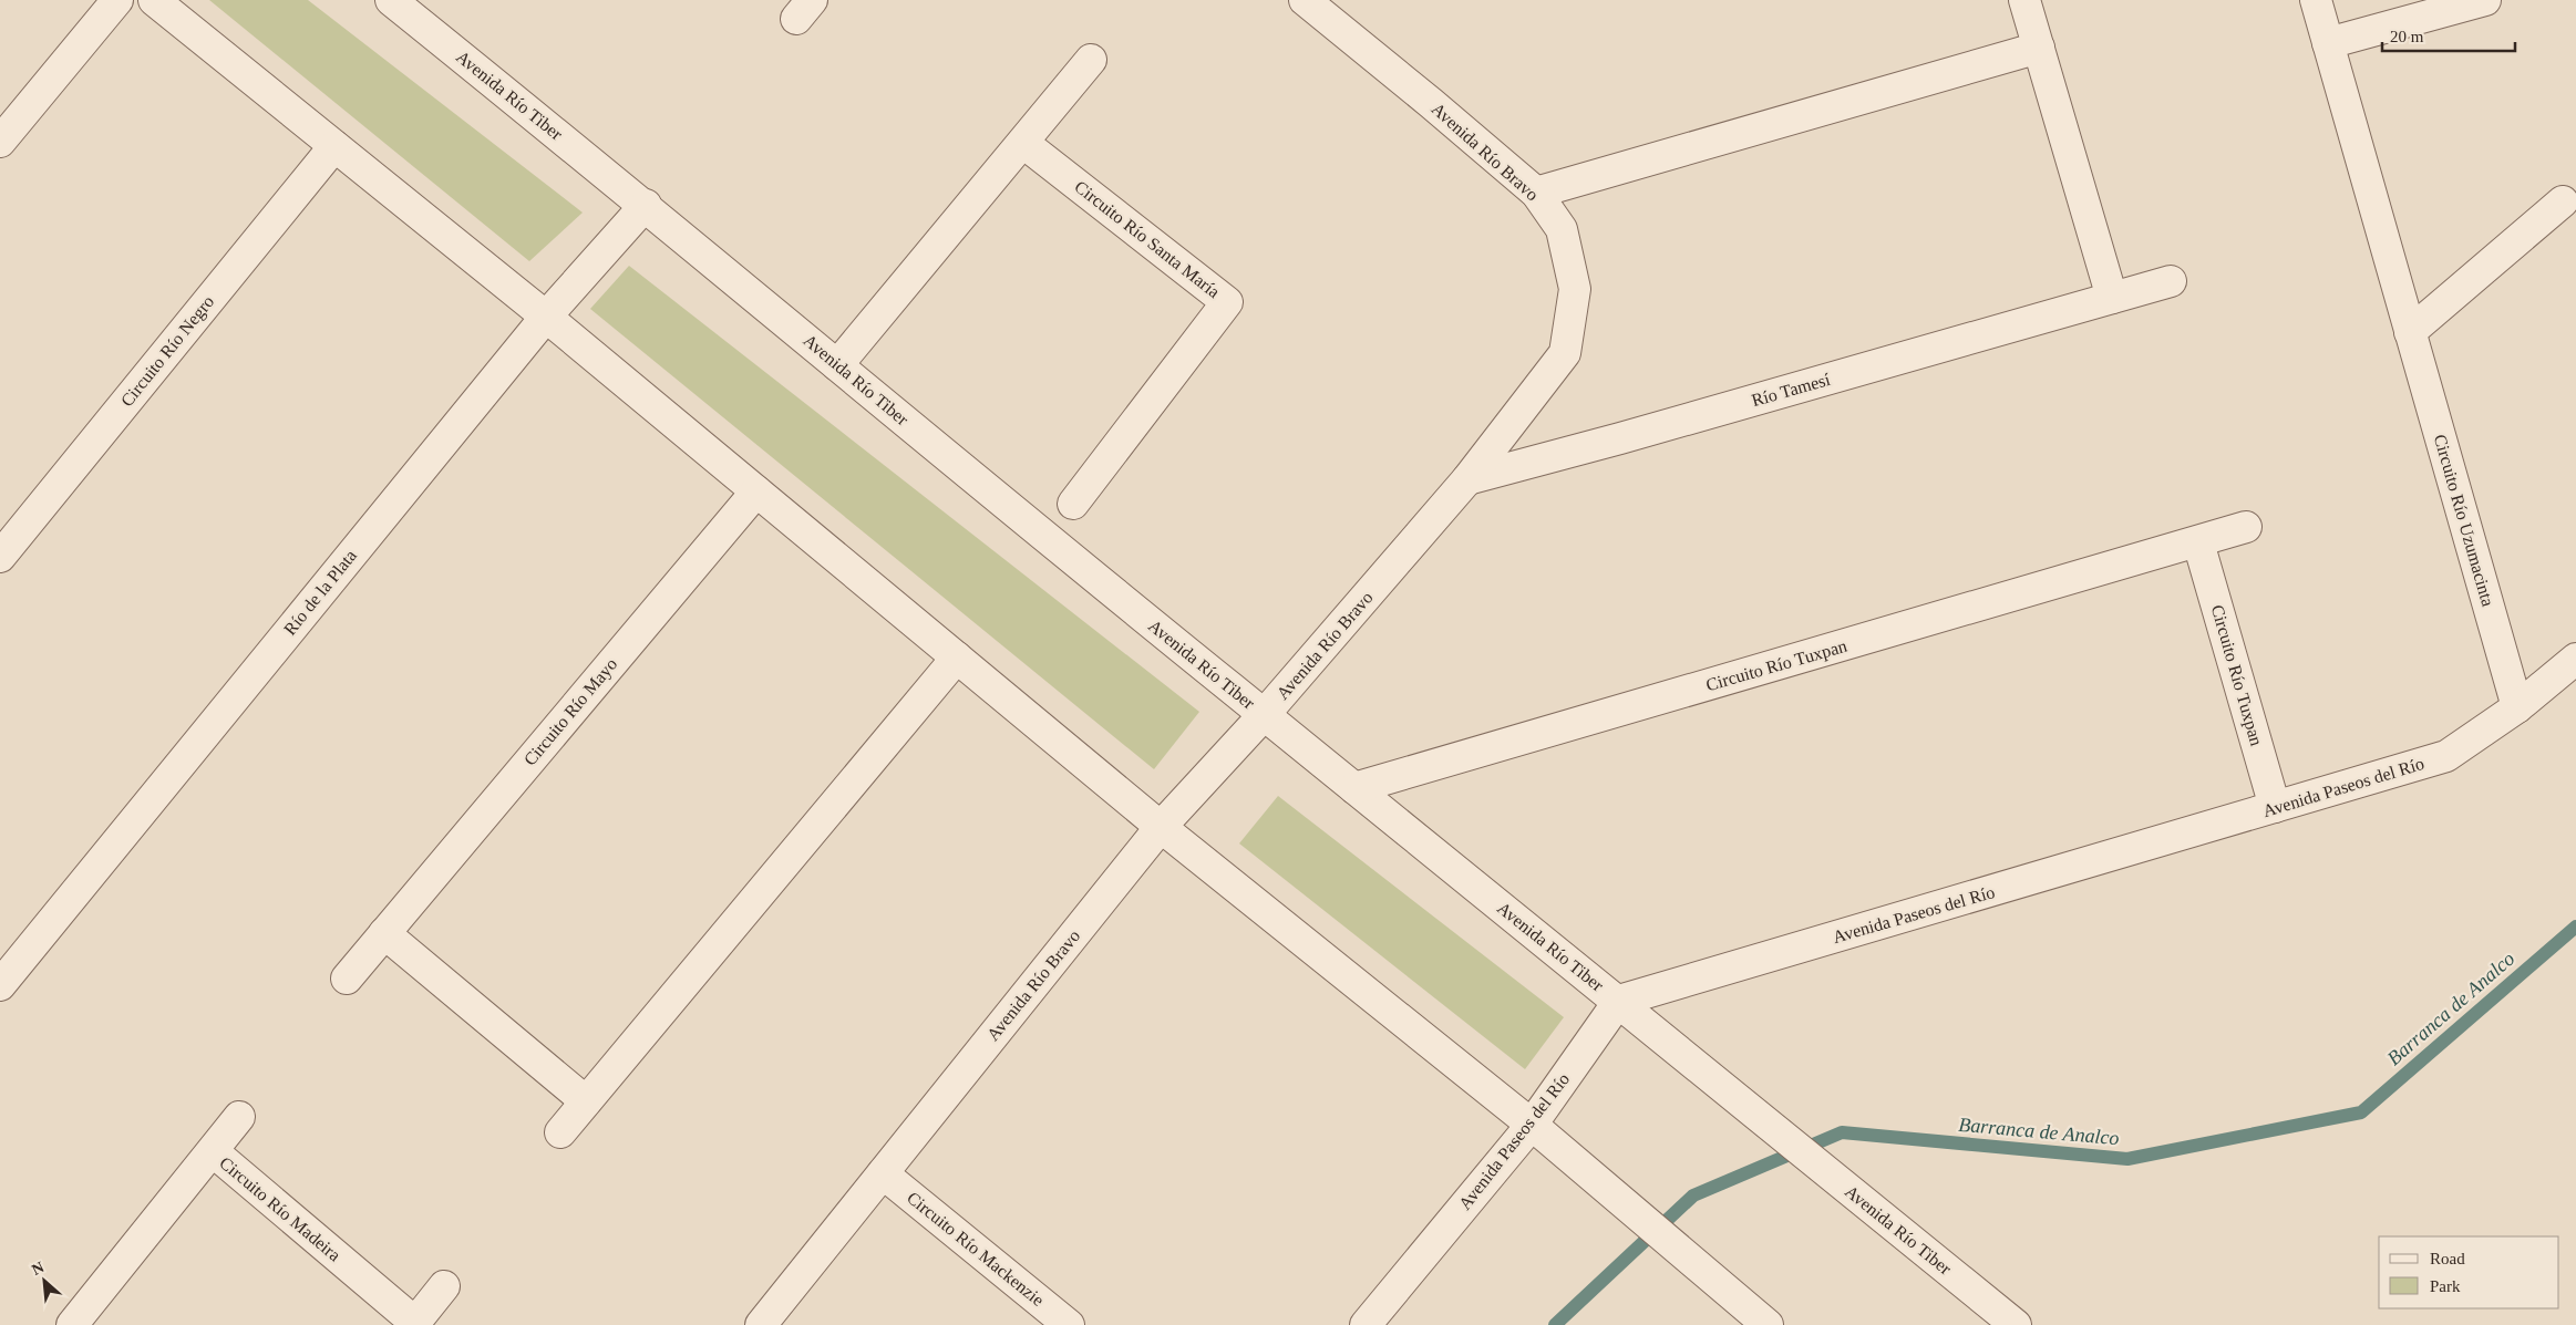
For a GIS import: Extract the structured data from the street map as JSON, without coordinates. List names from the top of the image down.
{
  "streets": {
    "street": [
      "Avenida Río Tiber",
      "Avenida Río Bravo",
      "Circuito Río Santa María",
      "Circuito Río Negro",
      "Río Tamesí",
      "Circuito Río Uzumacinta",
      "Río de la Plata",
      "Circuito Río Tuxpan",
      "Circuito Río Mayo",
      "Avenida Paseos del Río",
      "Circuito Río Madeira",
      "Circuito Río Mackenzie"
    ]
  },
  "crossings": [
    ["Avenida Río Tiber", "Avenida Río Bravo"],
    ["Avenida Río Tiber", "Río de la Plata"],
    ["Avenida Río Tiber", "Circuito Río Tuxpan"],
    ["Avenida Río Tiber", "Avenida Paseos del Río"],
    ["Avenida Río Bravo", "Río Tamesí"],
    ["Avenida Río Bravo", "Circuito Río Mackenzie"],
    ["Circuito Río Uzumacinta", "Avenida Paseos del Río"],
    ["Circuito Río Tuxpan", "Avenida Paseos del Río"]
  ],
  "water": ["Barranca de Analco"],
  "legend": ["Road", "Park"],
  "scale_bar": "20 m",
  "north": "top left"
}
